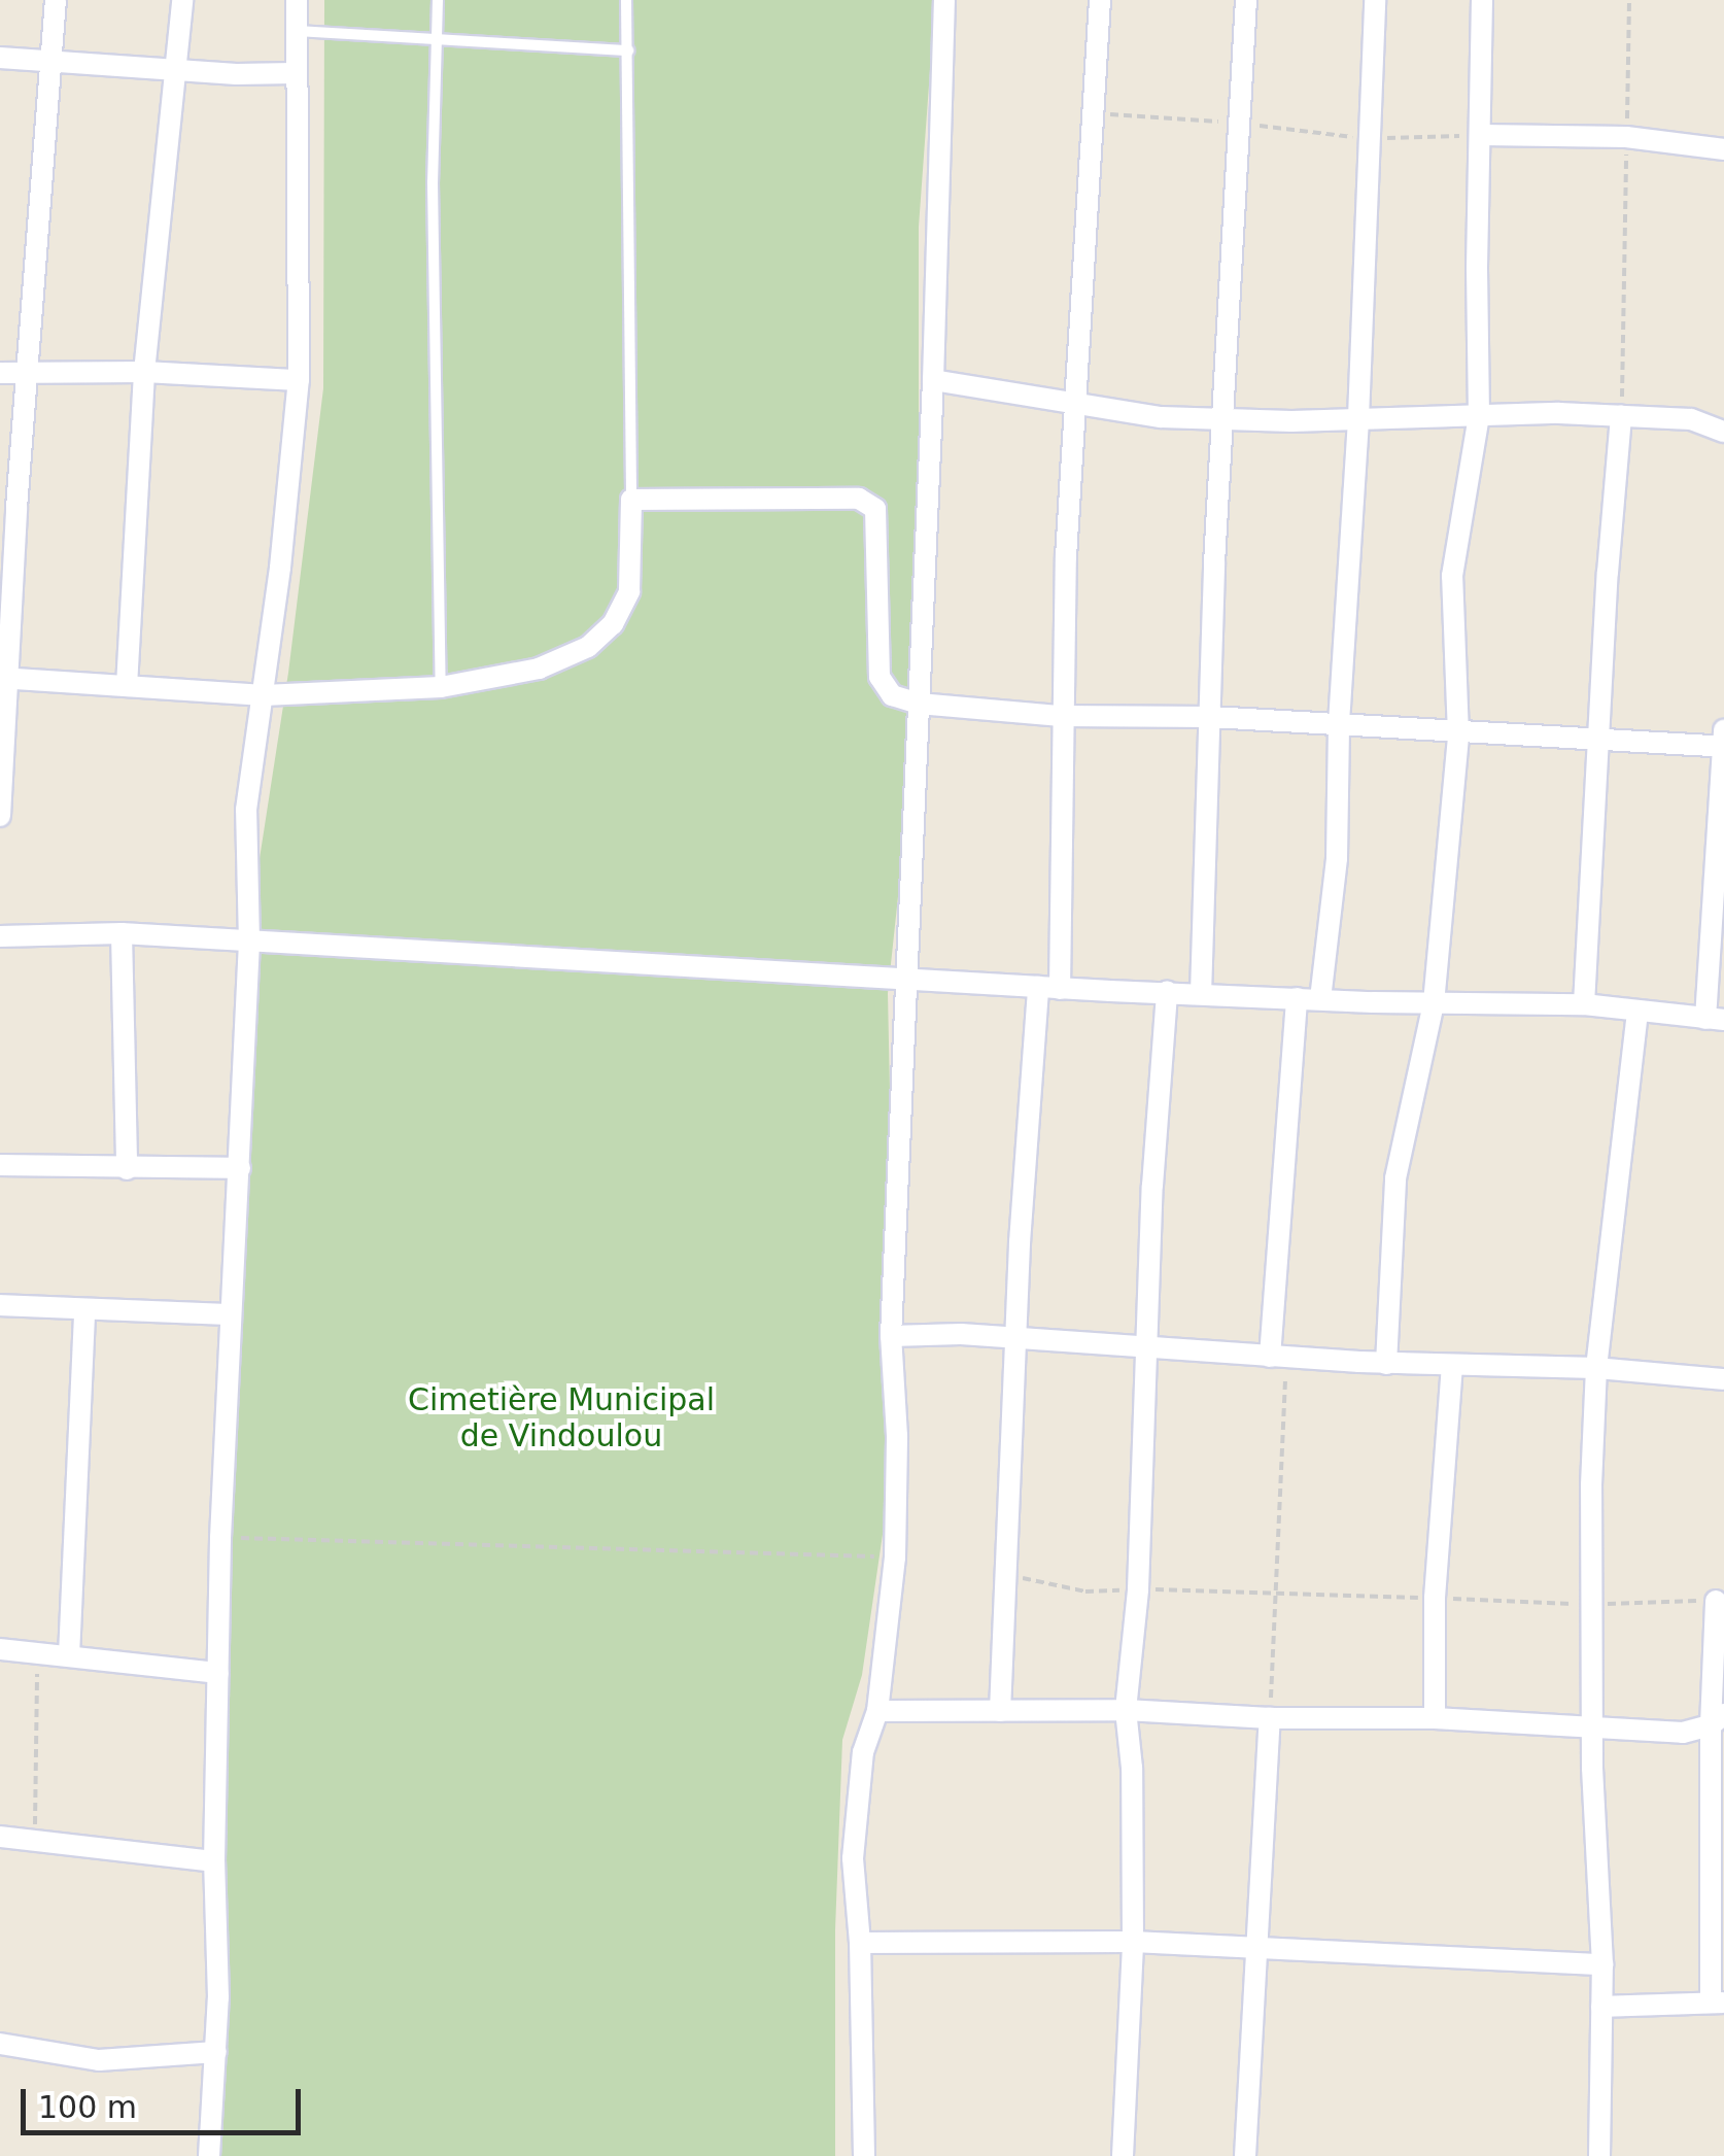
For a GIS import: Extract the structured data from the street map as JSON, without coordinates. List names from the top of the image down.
{
  "parks": ["Cimetière Municipal de Vindoulou"],
  "scale_bar": "100 m"
}
